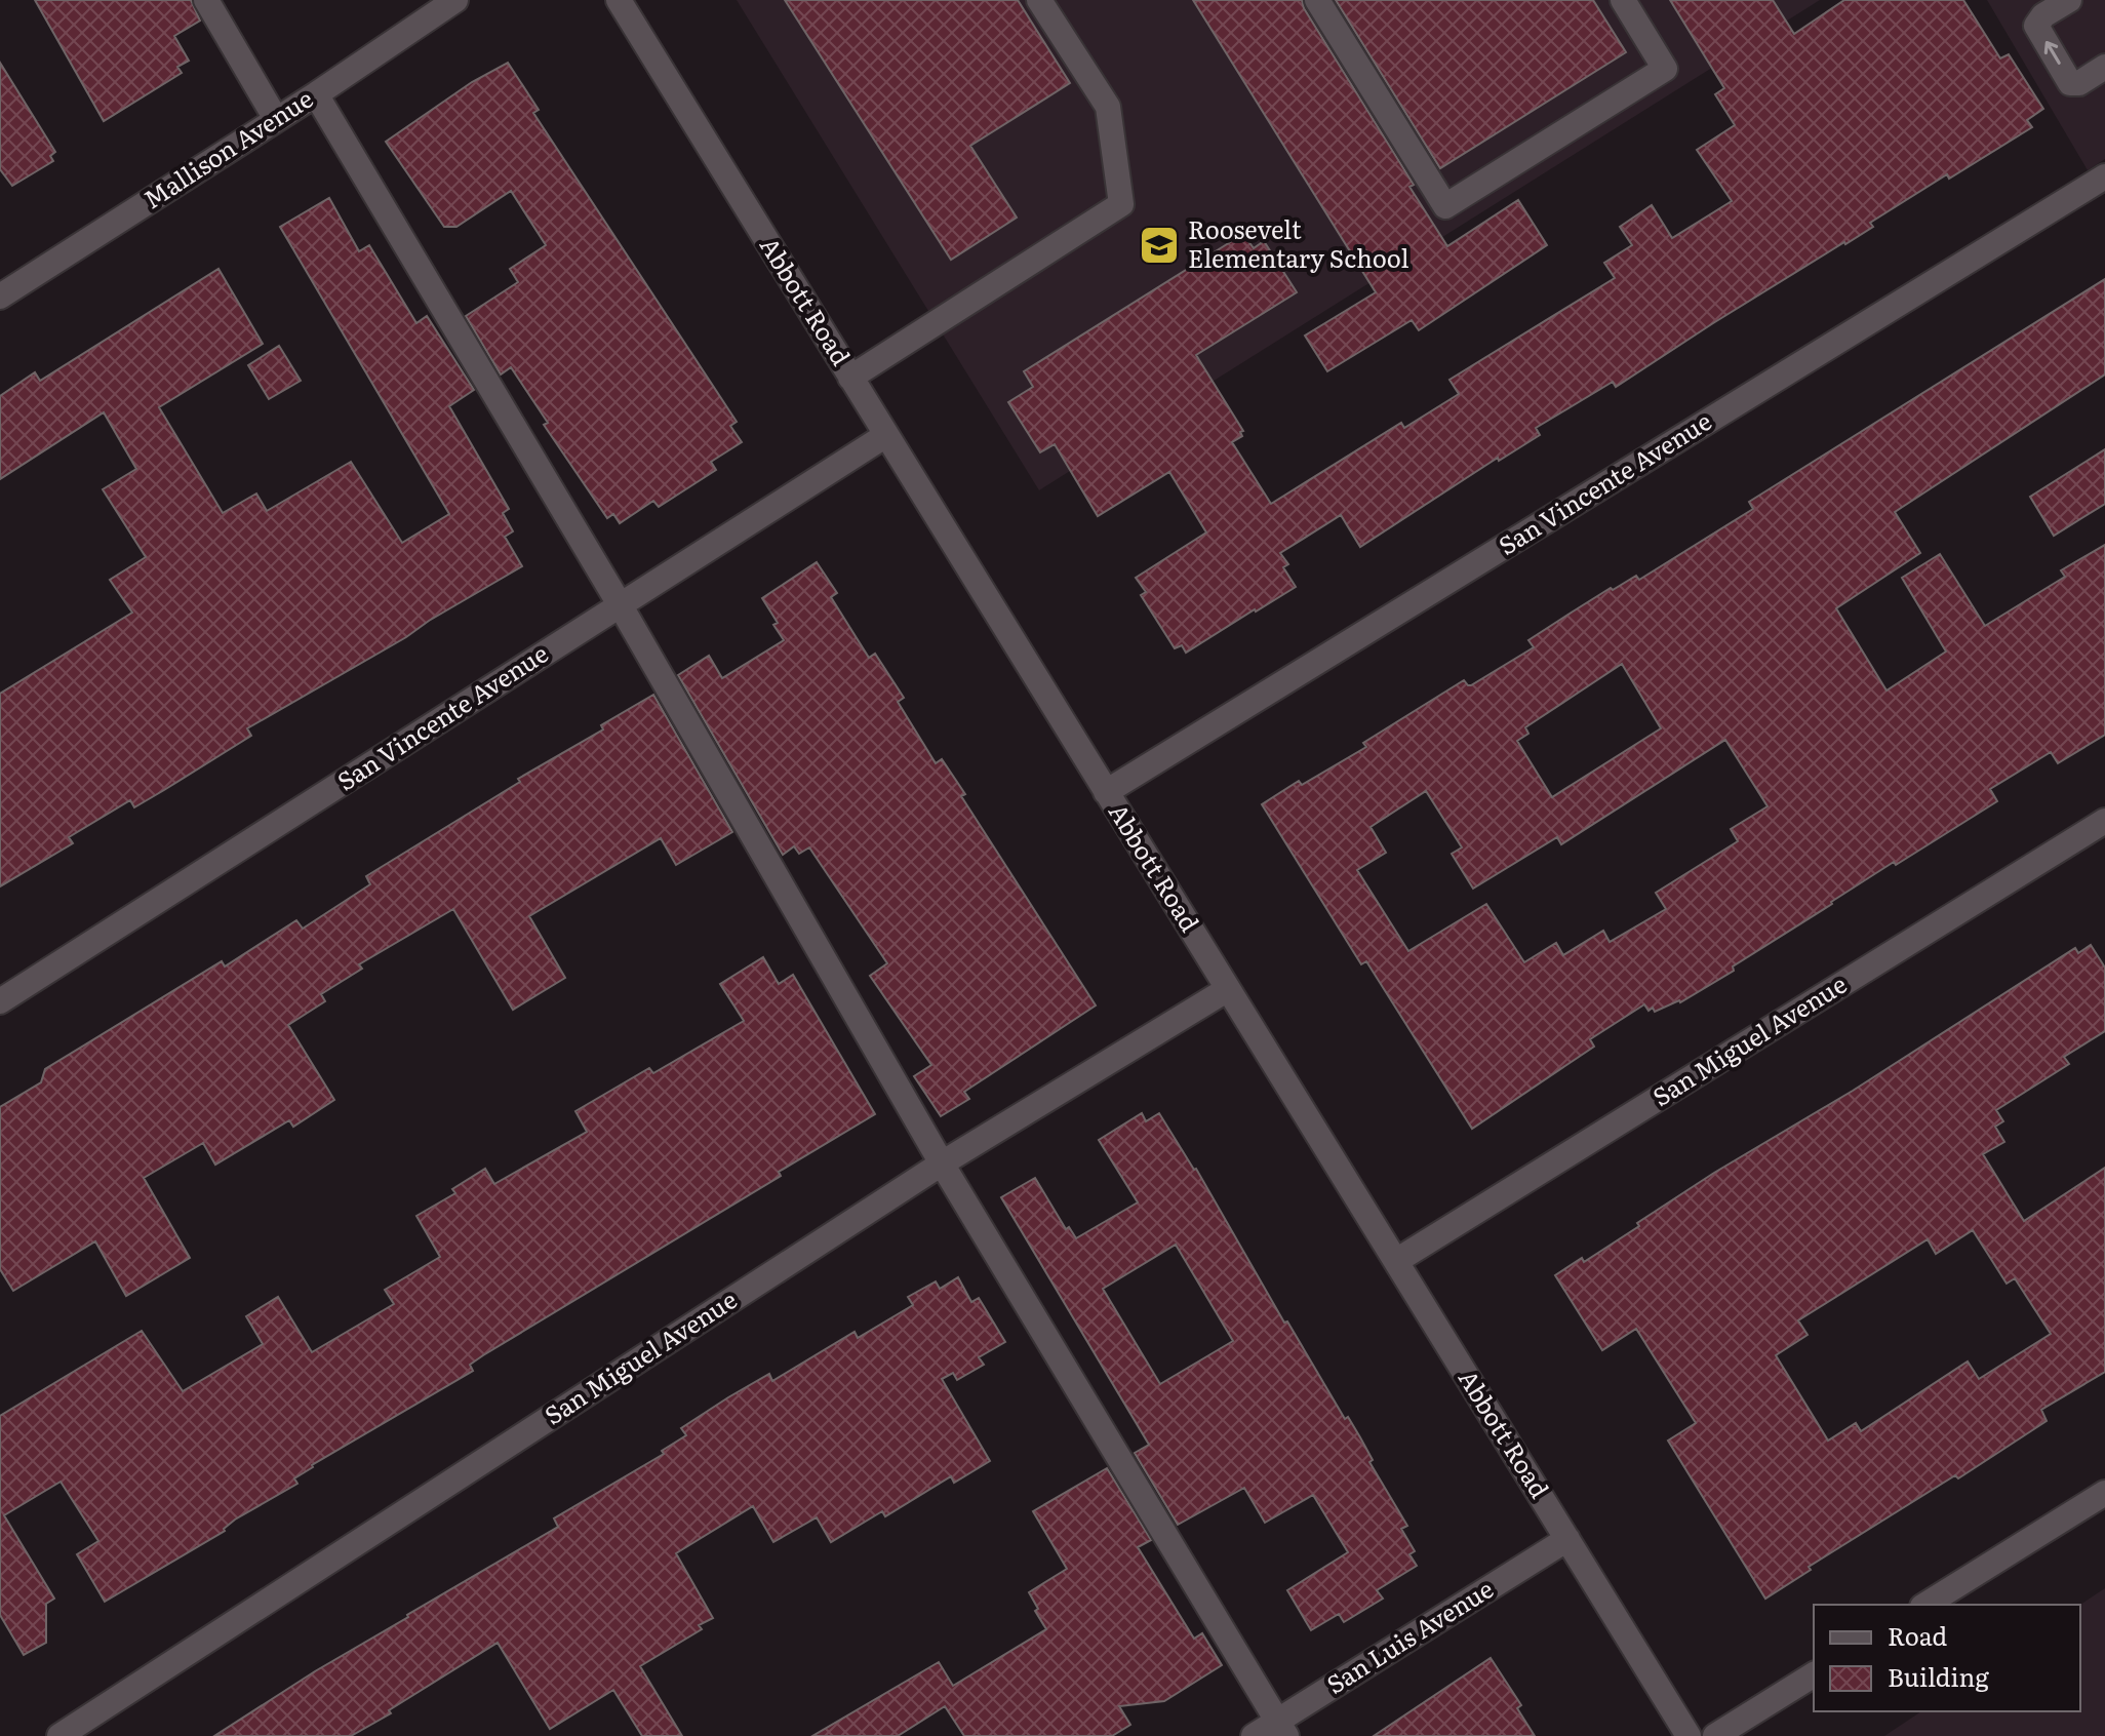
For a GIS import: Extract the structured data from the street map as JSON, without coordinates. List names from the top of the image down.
{
  "streets": {
    "street": [
      "Mallison Avenue",
      "Abbott Road",
      "San Vincente Avenue",
      "San Miguel Avenue",
      "San Luis Avenue"
    ]
  },
  "crossings": [
    ["Abbott Road", "San Vincente Avenue"],
    ["Abbott Road", "San Miguel Avenue"],
    ["Abbott Road", "San Luis Avenue"]
  ],
  "places": {
    "school or university": ["Roosevelt Elementary School"]
  },
  "legend": ["Road", "Building"]
}
